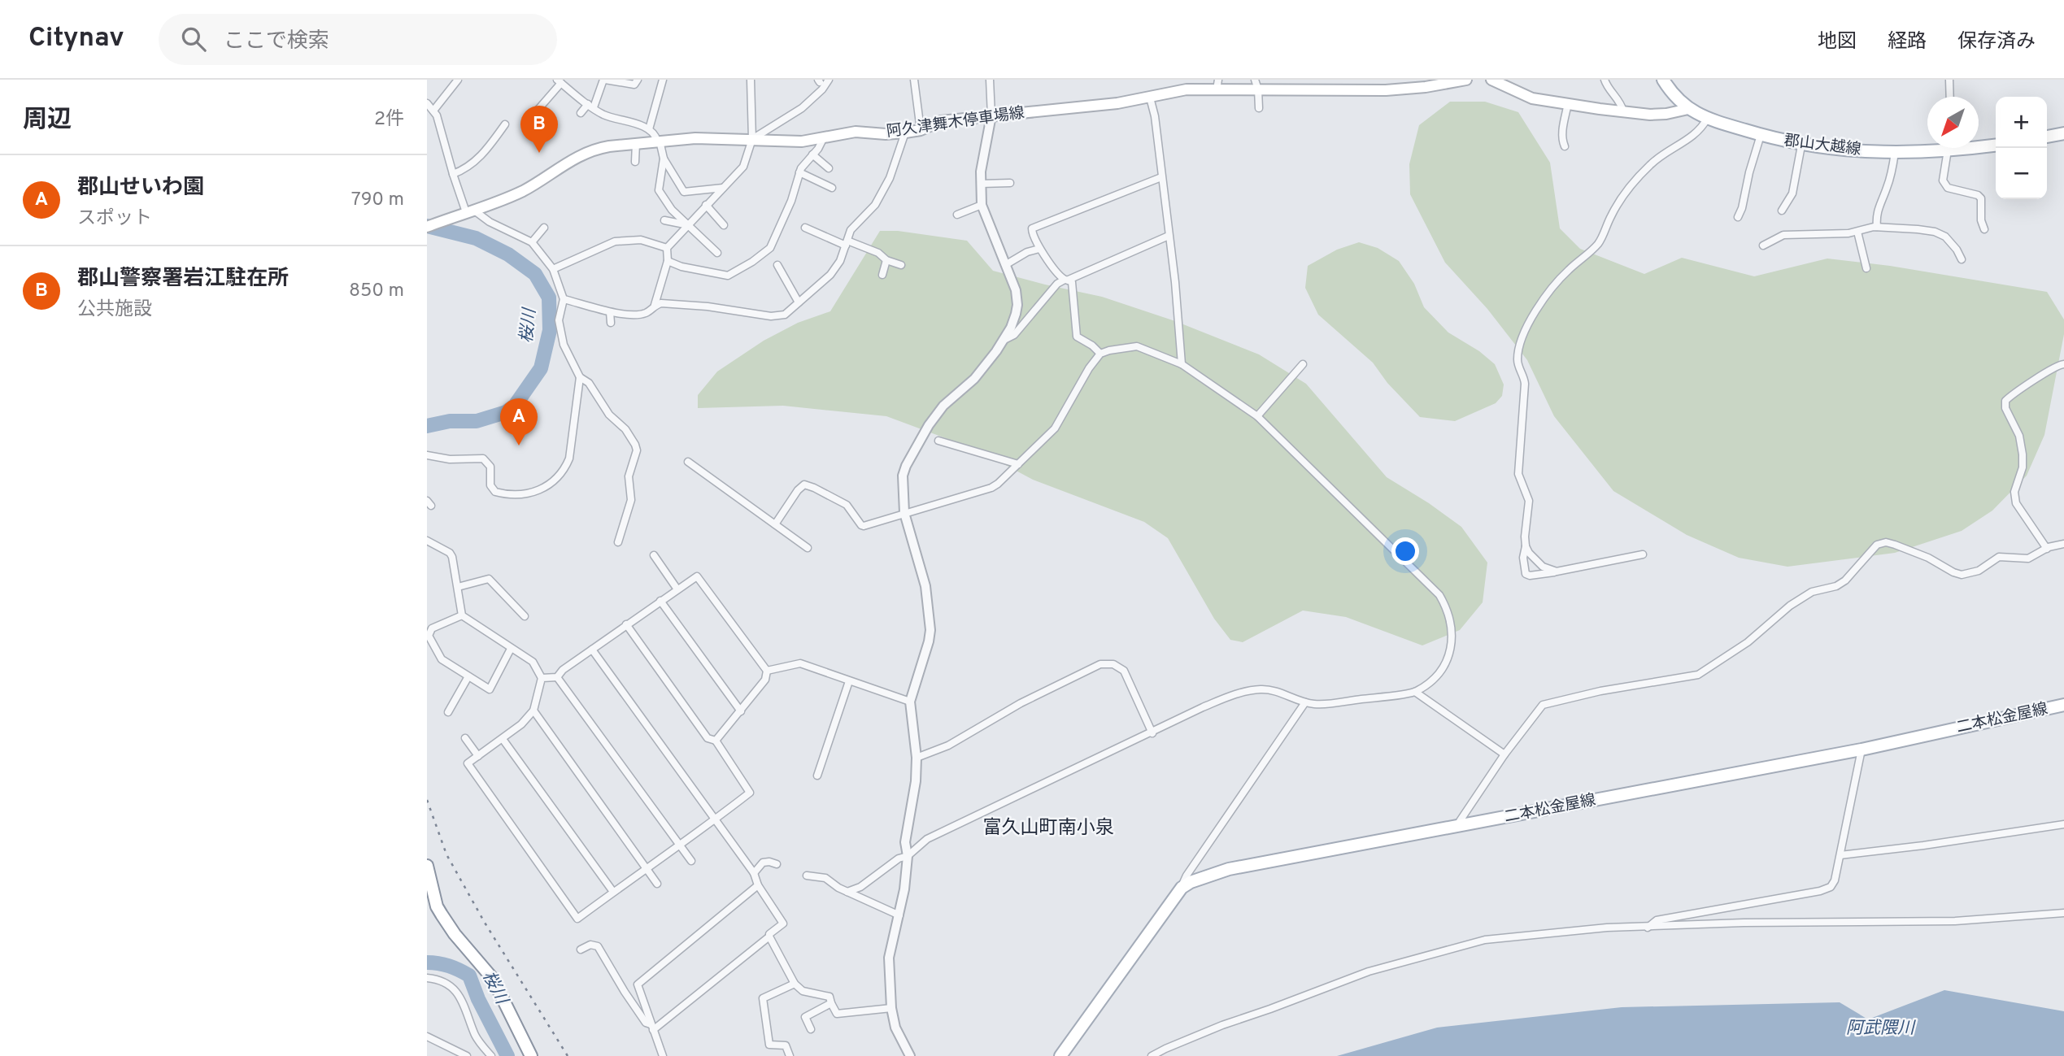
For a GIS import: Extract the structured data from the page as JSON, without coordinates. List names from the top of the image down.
{
  "streets": {
    "main road": ["阿久津舞木停車場線", "郡山大越線", "二本松金屋線"]
  },
  "districts": ["富久山町南小泉"],
  "water": ["桜川", "阿武隈川"],
  "north": "bottom left",
  "page": {
    "header": "Citynav",
    "search": "ここで検索",
    "nav": ["地図", "経路", "保存済み"],
    "heading": ["周辺", "2件"],
    "map_buttons": ["+", "−"],
    "pins": ["B", "A"],
    "list": [
      {
        "mark": "A",
        "name": "郡山せいわ園",
        "note": "スポット",
        "value": "790 m"
      },
      {
        "mark": "B",
        "name": "郡山警察署岩江駐在所",
        "note": "公共施設",
        "value": "850 m"
      }
    ]
  }
}
